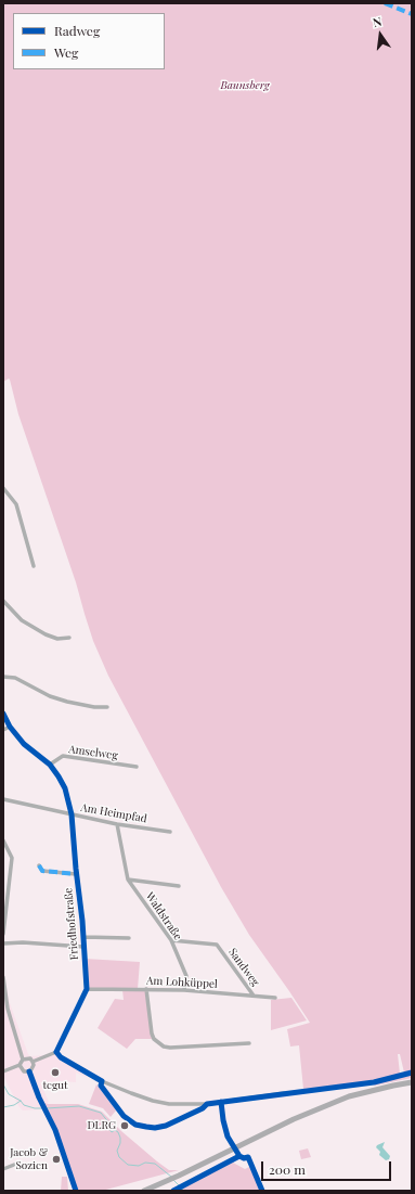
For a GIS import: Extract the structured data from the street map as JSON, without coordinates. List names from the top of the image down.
{
  "streets": {
    "street": [
      "Amselweg",
      "Am Heimpfad",
      "Waldstraße",
      "Friedhofstraße",
      "Sandweg",
      "Am Lohküppel"
    ]
  },
  "crossings": [
    ["Amselweg", "Friedhofstraße"],
    ["Am Heimpfad", "Waldstraße"],
    ["Am Heimpfad", "Friedhofstraße"],
    ["Waldstraße", "Sandweg"],
    ["Waldstraße", "Am Lohküppel"],
    ["Friedhofstraße", "Am Lohküppel"],
    ["Sandweg", "Am Lohküppel"]
  ],
  "parks": ["Baunsberg"],
  "places": ["tegut", "DLRG", "Jacob & Sozien"],
  "legend": ["Radweg", "Weg"],
  "scale_bar": "200 m",
  "north": "top"
}
